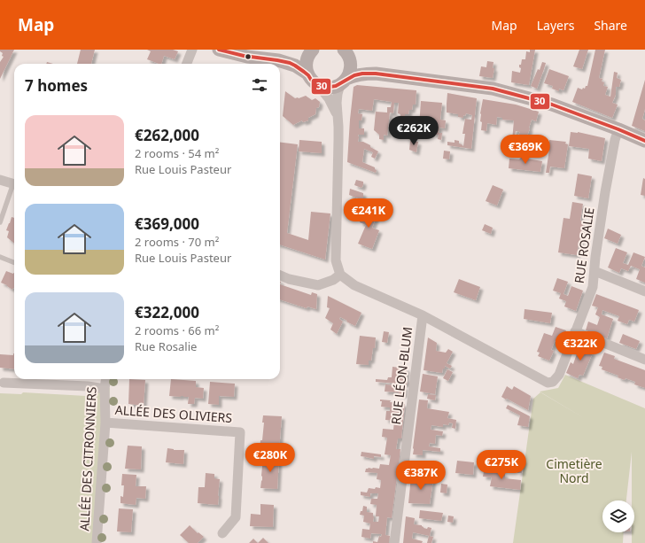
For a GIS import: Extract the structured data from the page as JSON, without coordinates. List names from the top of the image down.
{
  "streets": {
    "street": [
      "RUE ROSALIE",
      "RUE LÉON-BLUM",
      "ALLÉE DES OLIVIERS",
      "ALLÉE DES CITRONNIERS"
    ]
  },
  "crossings": [
    ["RUE ROSALIE", "RUE LÉON-BLUM"],
    ["ALLÉE DES OLIVIERS", "ALLÉE DES CITRONNIERS"]
  ],
  "parks": ["Cimetière Nord"],
  "lines": ["transit line 30"],
  "page": {
    "header": "Map",
    "nav": ["Map", "Layers", "Share"],
    "heading": "7 homes",
    "list": [
      {
        "name": "€262,000",
        "note": "2 rooms · 54 m² · Rue Louis Pasteur"
      },
      {
        "name": "€369,000",
        "note": "2 rooms · 70 m² · Rue Louis Pasteur"
      },
      {
        "name": "€322,000",
        "note": "2 rooms · 66 m² · Rue Rosalie"
      }
    ],
    "price": [
      "€262K",
      "€369K",
      "€241K",
      "€322K",
      "€280K",
      "€275K",
      "€387K"
    ]
  }
}
